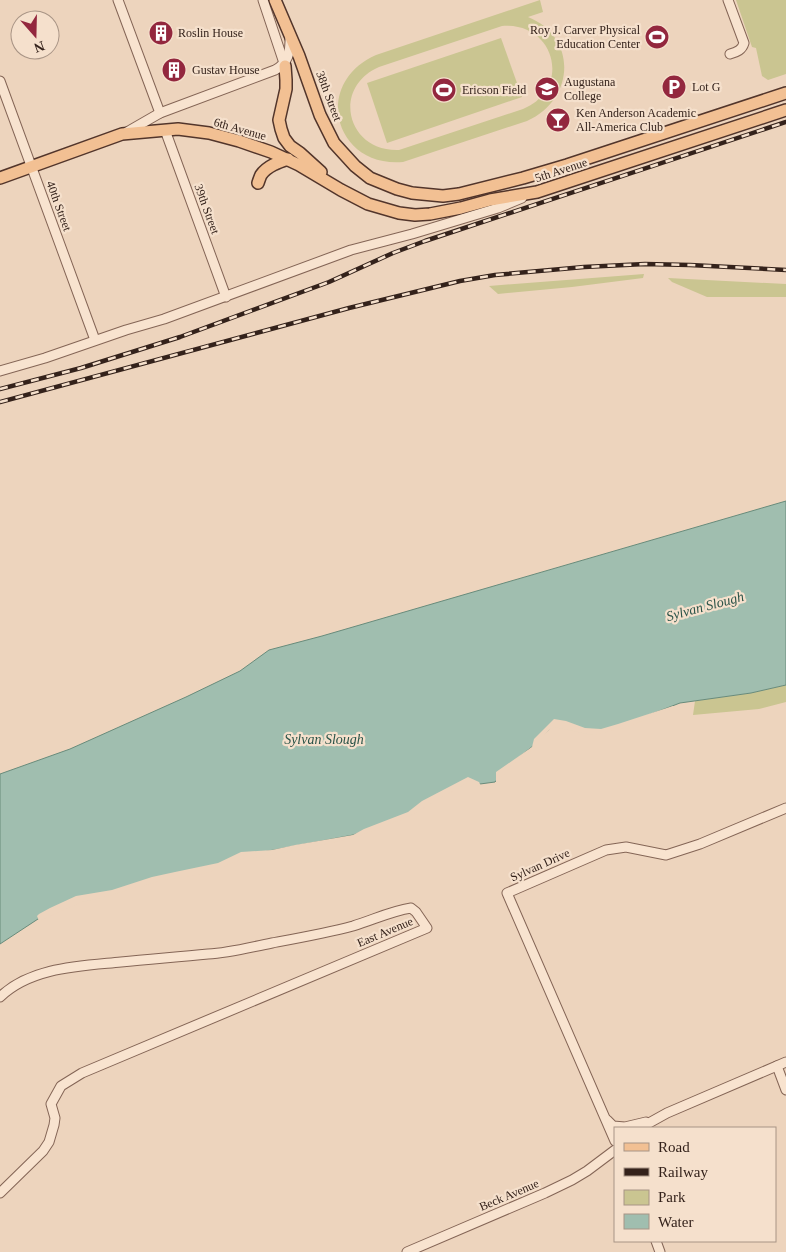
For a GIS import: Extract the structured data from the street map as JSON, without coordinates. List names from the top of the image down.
{
  "streets": {
    "main road": ["38th Street", "6th Avenue", "5th Avenue"],
    "street": [
      "40th Street",
      "39th Street",
      "Sylvan Drive",
      "East Avenue",
      "Beck Avenue"
    ]
  },
  "crossings": [
    ["38th Street", "5th Avenue"],
    ["6th Avenue", "5th Avenue"],
    ["6th Avenue", "40th Street"],
    ["6th Avenue", "39th Street"]
  ],
  "water": ["Sylvan Slough"],
  "places": {
    "building": ["Roslin House", "Gustav House"],
    "sports": ["Roy J. Carver Physical Education Center", "Ericson Field"],
    "parking": ["Lot G"],
    "school or university": ["Augustana College"],
    "bar": ["Ken Anderson Academic All-America Club"]
  },
  "legend": [
    "Road",
    "Railway",
    "Park",
    "Water"
  ],
  "north": "bottom"
}
